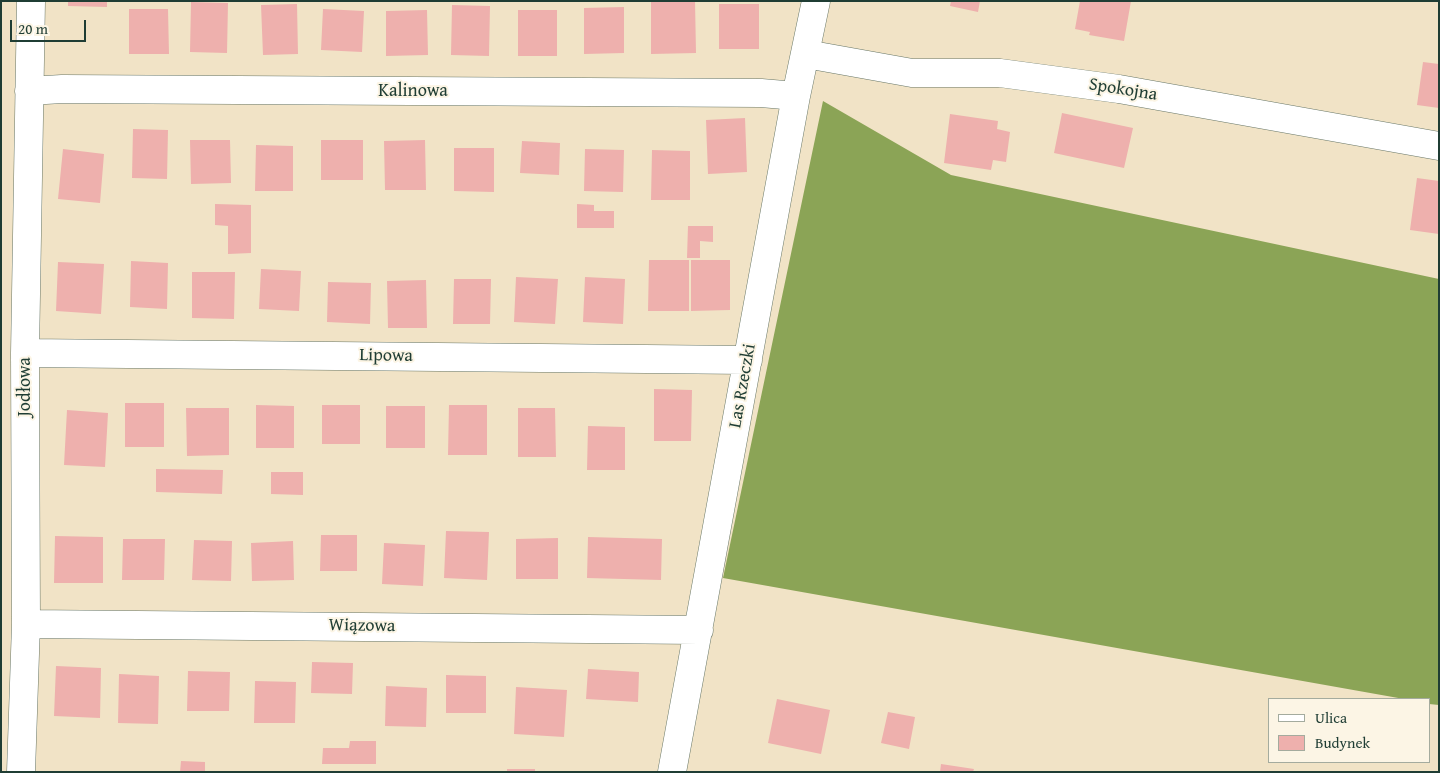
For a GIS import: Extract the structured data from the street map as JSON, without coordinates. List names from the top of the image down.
{
  "streets": {
    "street": [
      "Spokojna",
      "Kalinowa",
      "Lipowa",
      "Las Rzeczki",
      "Jodłowa",
      "Wiązowa"
    ]
  },
  "crossings": [
    ["Spokojna", "Las Rzeczki"],
    ["Kalinowa", "Las Rzeczki"],
    ["Kalinowa", "Jodłowa"],
    ["Lipowa", "Las Rzeczki"],
    ["Lipowa", "Jodłowa"],
    ["Las Rzeczki", "Wiązowa"],
    ["Jodłowa", "Wiązowa"]
  ],
  "legend": ["Ulica", "Budynek"],
  "scale_bar": "20 m"
}
